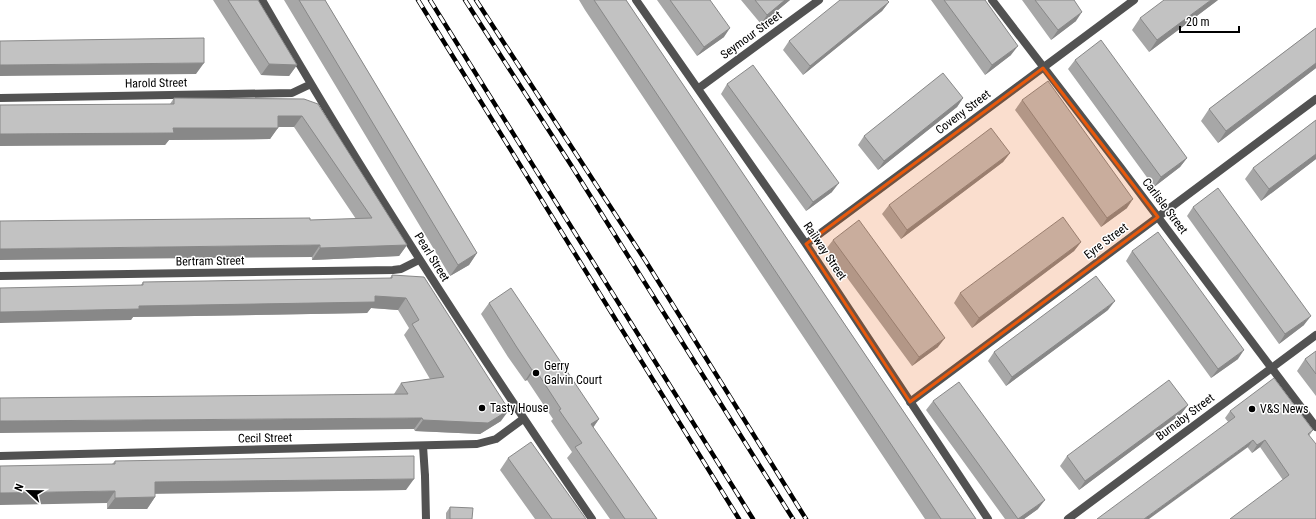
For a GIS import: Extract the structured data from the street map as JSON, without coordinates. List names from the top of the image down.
{
  "streets": {
    "street": [
      "Seymour Street",
      "Harold Street",
      "Coveny Street",
      "Carlisle Street",
      "Eyre Street",
      "Railway Street",
      "Pearl Street",
      "Bertram Street",
      "Burnaby Street",
      "Cecil Street"
    ]
  },
  "crossings": [
    ["Seymour Street", "Railway Street"],
    ["Harold Street", "Pearl Street"],
    ["Coveny Street", "Carlisle Street"],
    ["Coveny Street", "Railway Street"],
    ["Carlisle Street", "Eyre Street"],
    ["Carlisle Street", "Burnaby Street"],
    ["Eyre Street", "Railway Street"],
    ["Pearl Street", "Bertram Street"],
    ["Pearl Street", "Cecil Street"]
  ],
  "places": ["Gerry Galvin Court", "Tasty House", "V&S News"],
  "scale_bar": "20 m",
  "north": "left"
}
